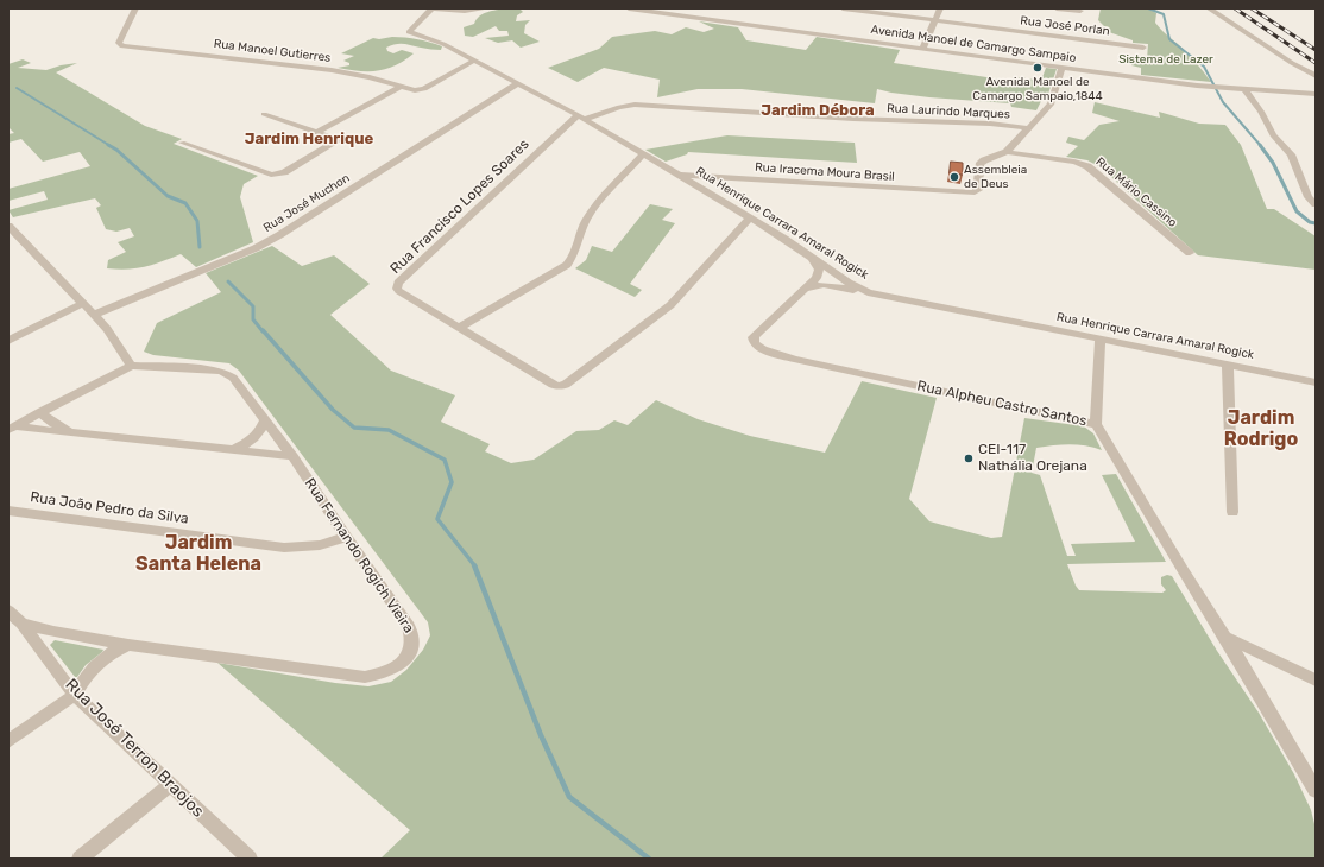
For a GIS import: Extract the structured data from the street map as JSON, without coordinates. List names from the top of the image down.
{
  "streets": {
    "street": [
      "Rua José Porlan",
      "Avenida Manoel de Camargo Sampaio",
      "Rua Manoel Gutierres",
      "Rua Laurindo Marques",
      "Rua Iracema Moura Brasil",
      "Rua Mário Cassino",
      "Rua José Muchon",
      "Rua Francisco Lopes Soares",
      "Rua Henrique Carrara Amaral Rogick",
      "Rua Alpheu Castro Santos",
      "Rua João Pedro da Silva",
      "Rua Fernando Rogich Vieira",
      "Rua José Terron Braojos"
    ]
  },
  "crossings": [
    ["Rua Manoel Gutierres", "Rua Henrique Carrara Amaral Rogick"],
    ["Rua Laurindo Marques", "Rua Francisco Lopes Soares"],
    ["Rua Laurindo Marques", "Rua Henrique Carrara Amaral Rogick"],
    ["Rua Iracema Moura Brasil", "Rua Mário Cassino"],
    ["Rua Iracema Moura Brasil", "Rua Henrique Carrara Amaral Rogick"],
    ["Rua José Muchon", "Rua Henrique Carrara Amaral Rogick"],
    ["Rua Francisco Lopes Soares", "Rua Henrique Carrara Amaral Rogick"],
    ["Rua Henrique Carrara Amaral Rogick", "Rua Alpheu Castro Santos"],
    ["Rua João Pedro da Silva", "Rua Fernando Rogich Vieira"],
    ["Rua Fernando Rogich Vieira", "Rua José Terron Braojos"]
  ],
  "districts": [
    "Jardim Débora",
    "Jardim Henrique",
    "Jardim Rodrigo",
    "Jardim Santa Helena"
  ],
  "parks": ["Sistema de Lazer"],
  "places": ["Avenida Manoel de Camargo Sampaio,1844", "Assembleia de Deus", "CEI-117 Nathália Orejana"]
}
